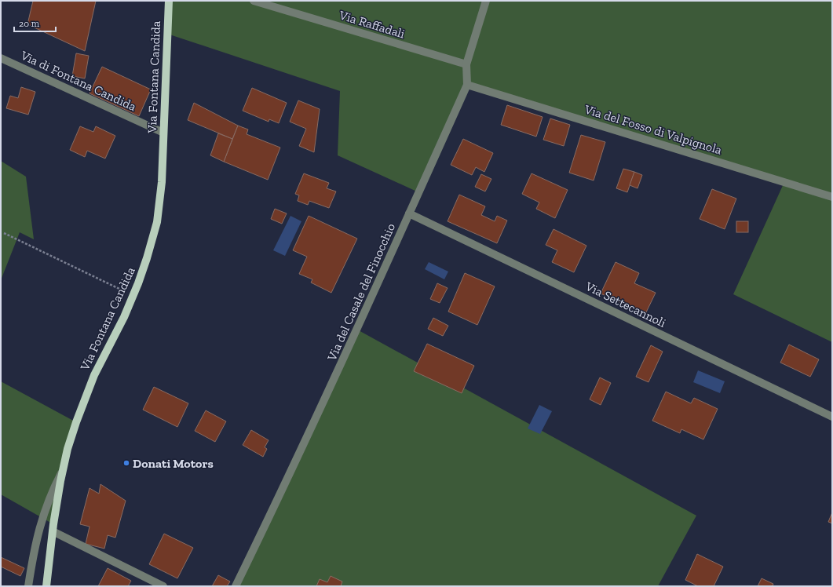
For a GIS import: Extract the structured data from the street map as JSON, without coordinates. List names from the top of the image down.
{
  "streets": {
    "main road": ["Via Fontana Candida"],
    "street": [
      "Via Raffadali",
      "Via di Fontana Candida",
      "Via del Fosso di Valpignola",
      "Via del Casale del Finocchio",
      "Via Settecannoli"
    ]
  },
  "crossings": [
    ["Via Raffadali", "Via del Casale del Finocchio"],
    ["Via Fontana Candida", "Via di Fontana Candida"],
    ["Via del Fosso di Valpignola", "Via del Casale del Finocchio"],
    ["Via del Casale del Finocchio", "Via Settecannoli"]
  ],
  "places": ["Donati Motors"],
  "scale_bar": "20 m"
}
